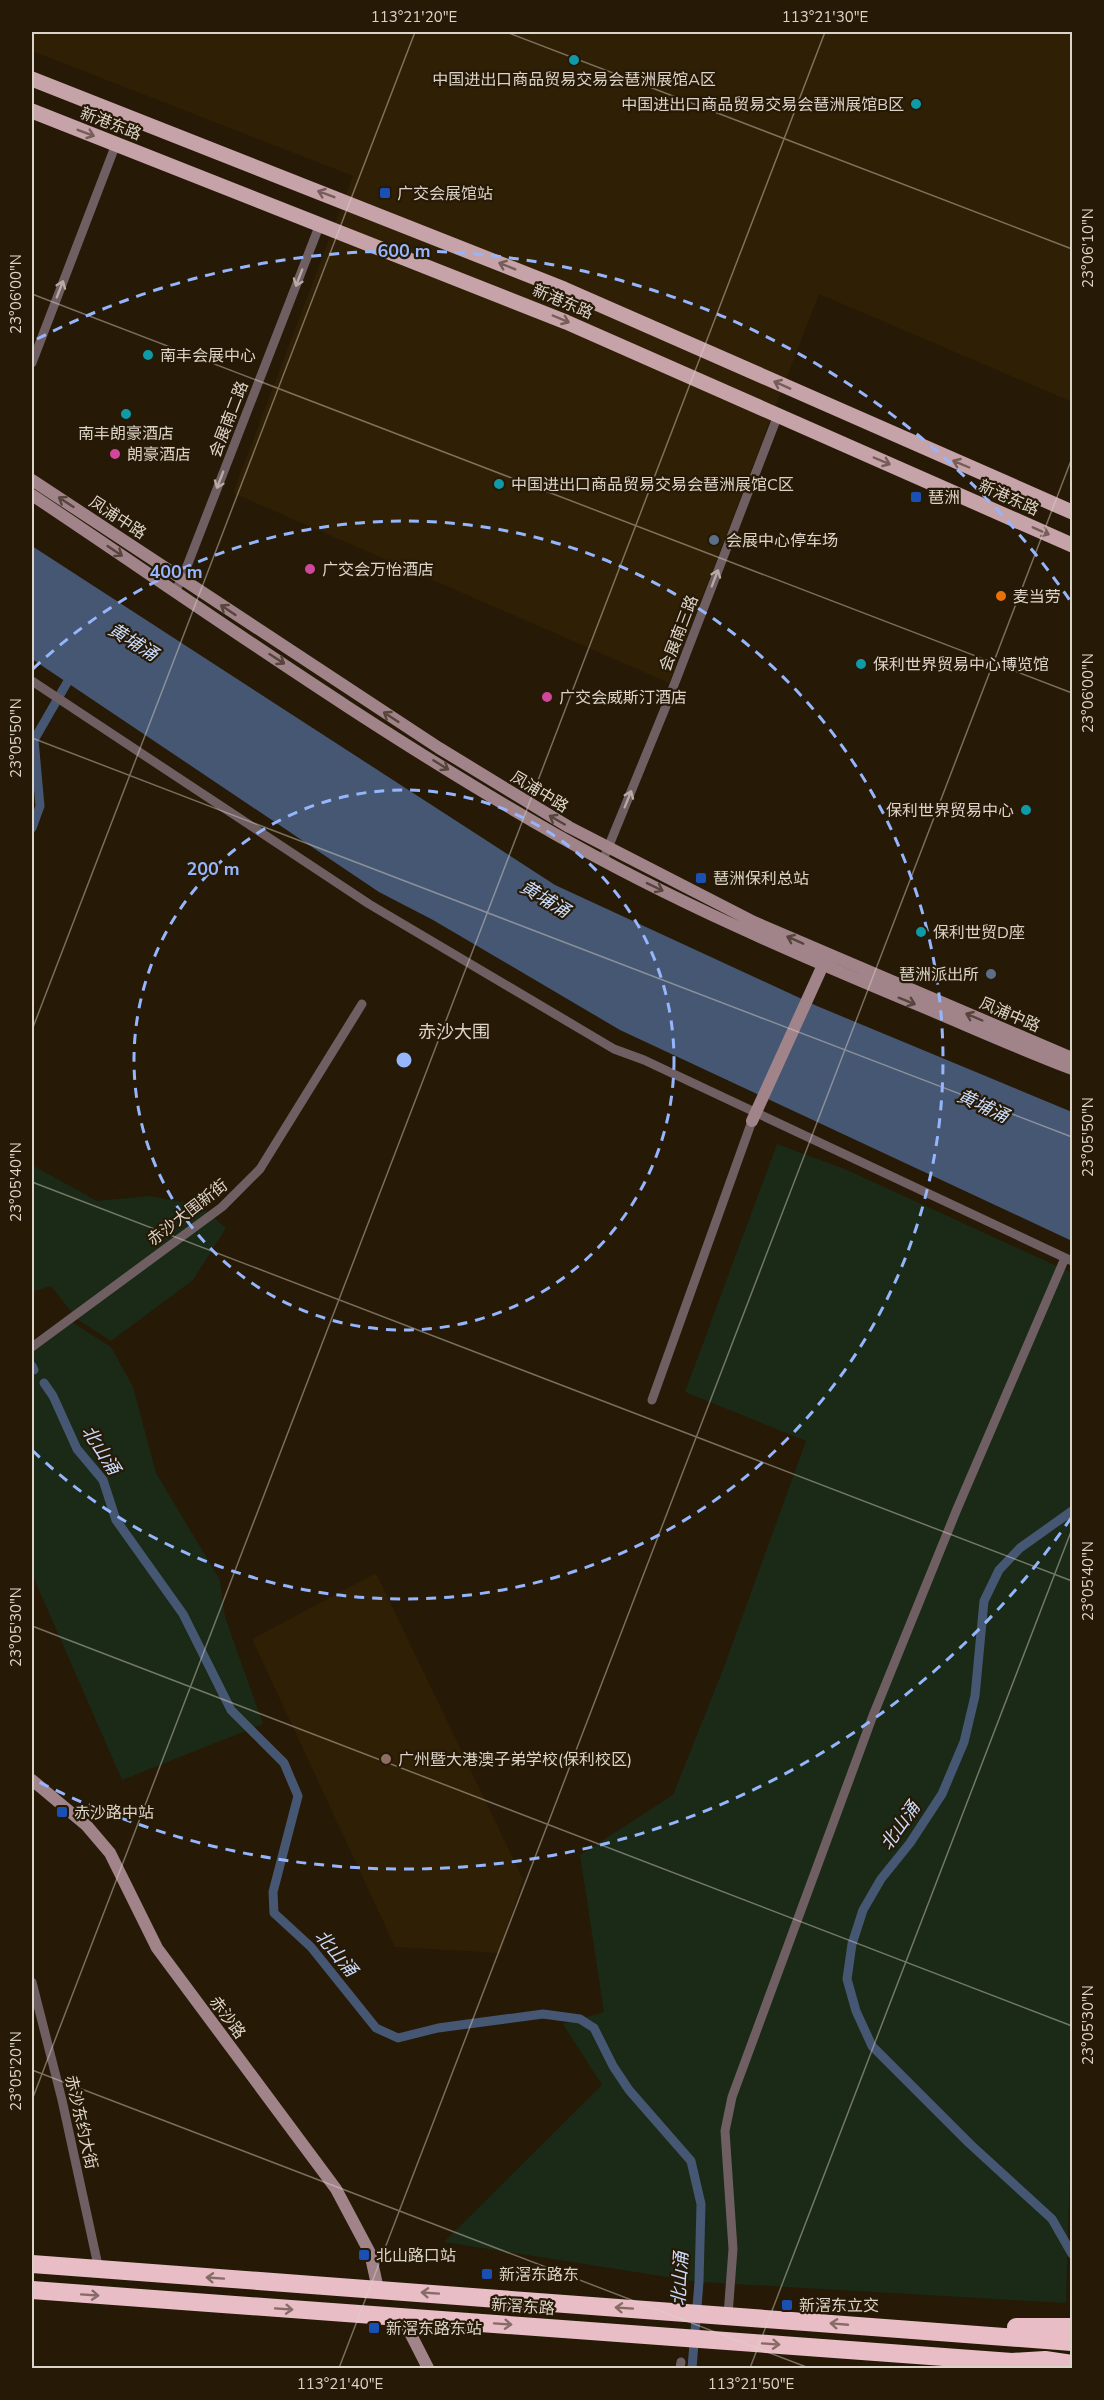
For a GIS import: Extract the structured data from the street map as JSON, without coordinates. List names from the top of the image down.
{
  "streets": {
    "highway": ["新滘东路"],
    "main road": ["新港东路"],
    "street": [
      "会展南二路",
      "凤浦中路",
      "会展南三路",
      "赤沙大围新街",
      "赤沙路",
      "赤沙东约大街"
    ]
  },
  "crossings": [
    ["新港东路", "会展南二路"],
    ["新港东路", "会展南三路"],
    ["会展南二路", "凤浦中路"],
    ["凤浦中路", "会展南三路"],
    ["赤沙路", "新滘东路"],
    ["赤沙东约大街", "新滘东路"]
  ],
  "one_way": ["会展南二路", "会展南三路"],
  "districts": ["赤沙大围"],
  "water": ["黄埔涌", "北山涌"],
  "places": {
    "other": [
      "中国进出口商品贸易交易会琶洲展馆A区",
      "中国进出口商品贸易交易会琶洲展馆B区",
      "南丰会展中心",
      "南丰朗豪酒店",
      "朗豪酒店",
      "中国进出口商品贸易交易会琶洲展馆C区",
      "会展中心停车场",
      "广交会万怡酒店",
      "麦当劳",
      "保利世界贸易中心博览馆",
      "广交会威斯汀酒店",
      "保利世界贸易中心",
      "保利世贸D座",
      "琶洲派出所",
      "广州暨大港澳子弟学校(保利校区)"
    ],
    "transit": [
      "广交会展馆站",
      "琶洲",
      "琶洲保利总站",
      "赤沙路中站",
      "北山路口站",
      "新滘东路东",
      "新滘东立交",
      "新滘东路东站"
    ]
  },
  "coordinates": [
    "113°21'20\"E",
    "113°21'30\"E",
    "23°06'10\"N",
    "23°06'00\"N",
    "23°05'50\"N",
    "23°05'40\"N",
    "23°05'30\"N",
    "23°05'20\"N",
    "113°21'40\"E",
    "113°21'50\"E"
  ],
  "rings": ["600 m", "400 m", "200 m"]
}
